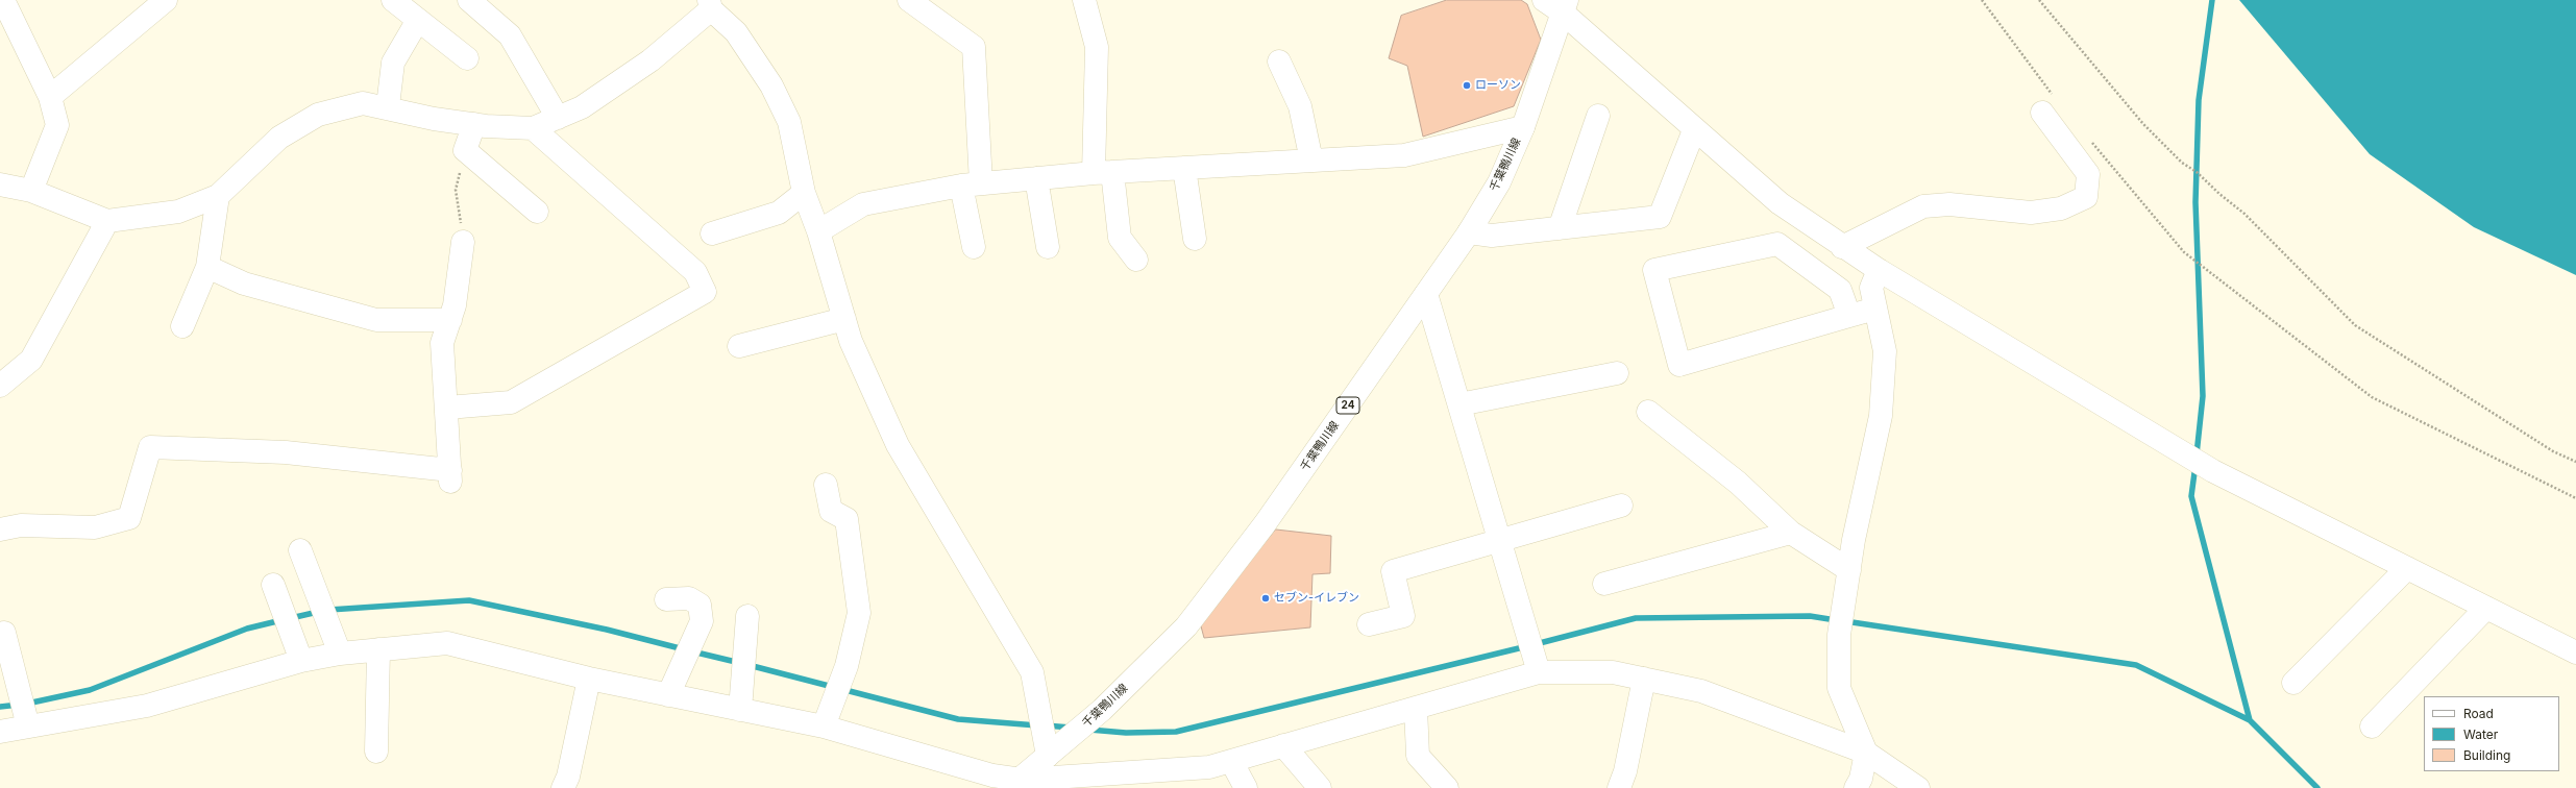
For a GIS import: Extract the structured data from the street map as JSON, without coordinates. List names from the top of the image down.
{
  "streets": {
    "street": ["千葉鴨川線", "24"]
  },
  "places": ["ローソン", "セブン-イレブン"],
  "legend": ["Road", "Water", "Building"]
}
